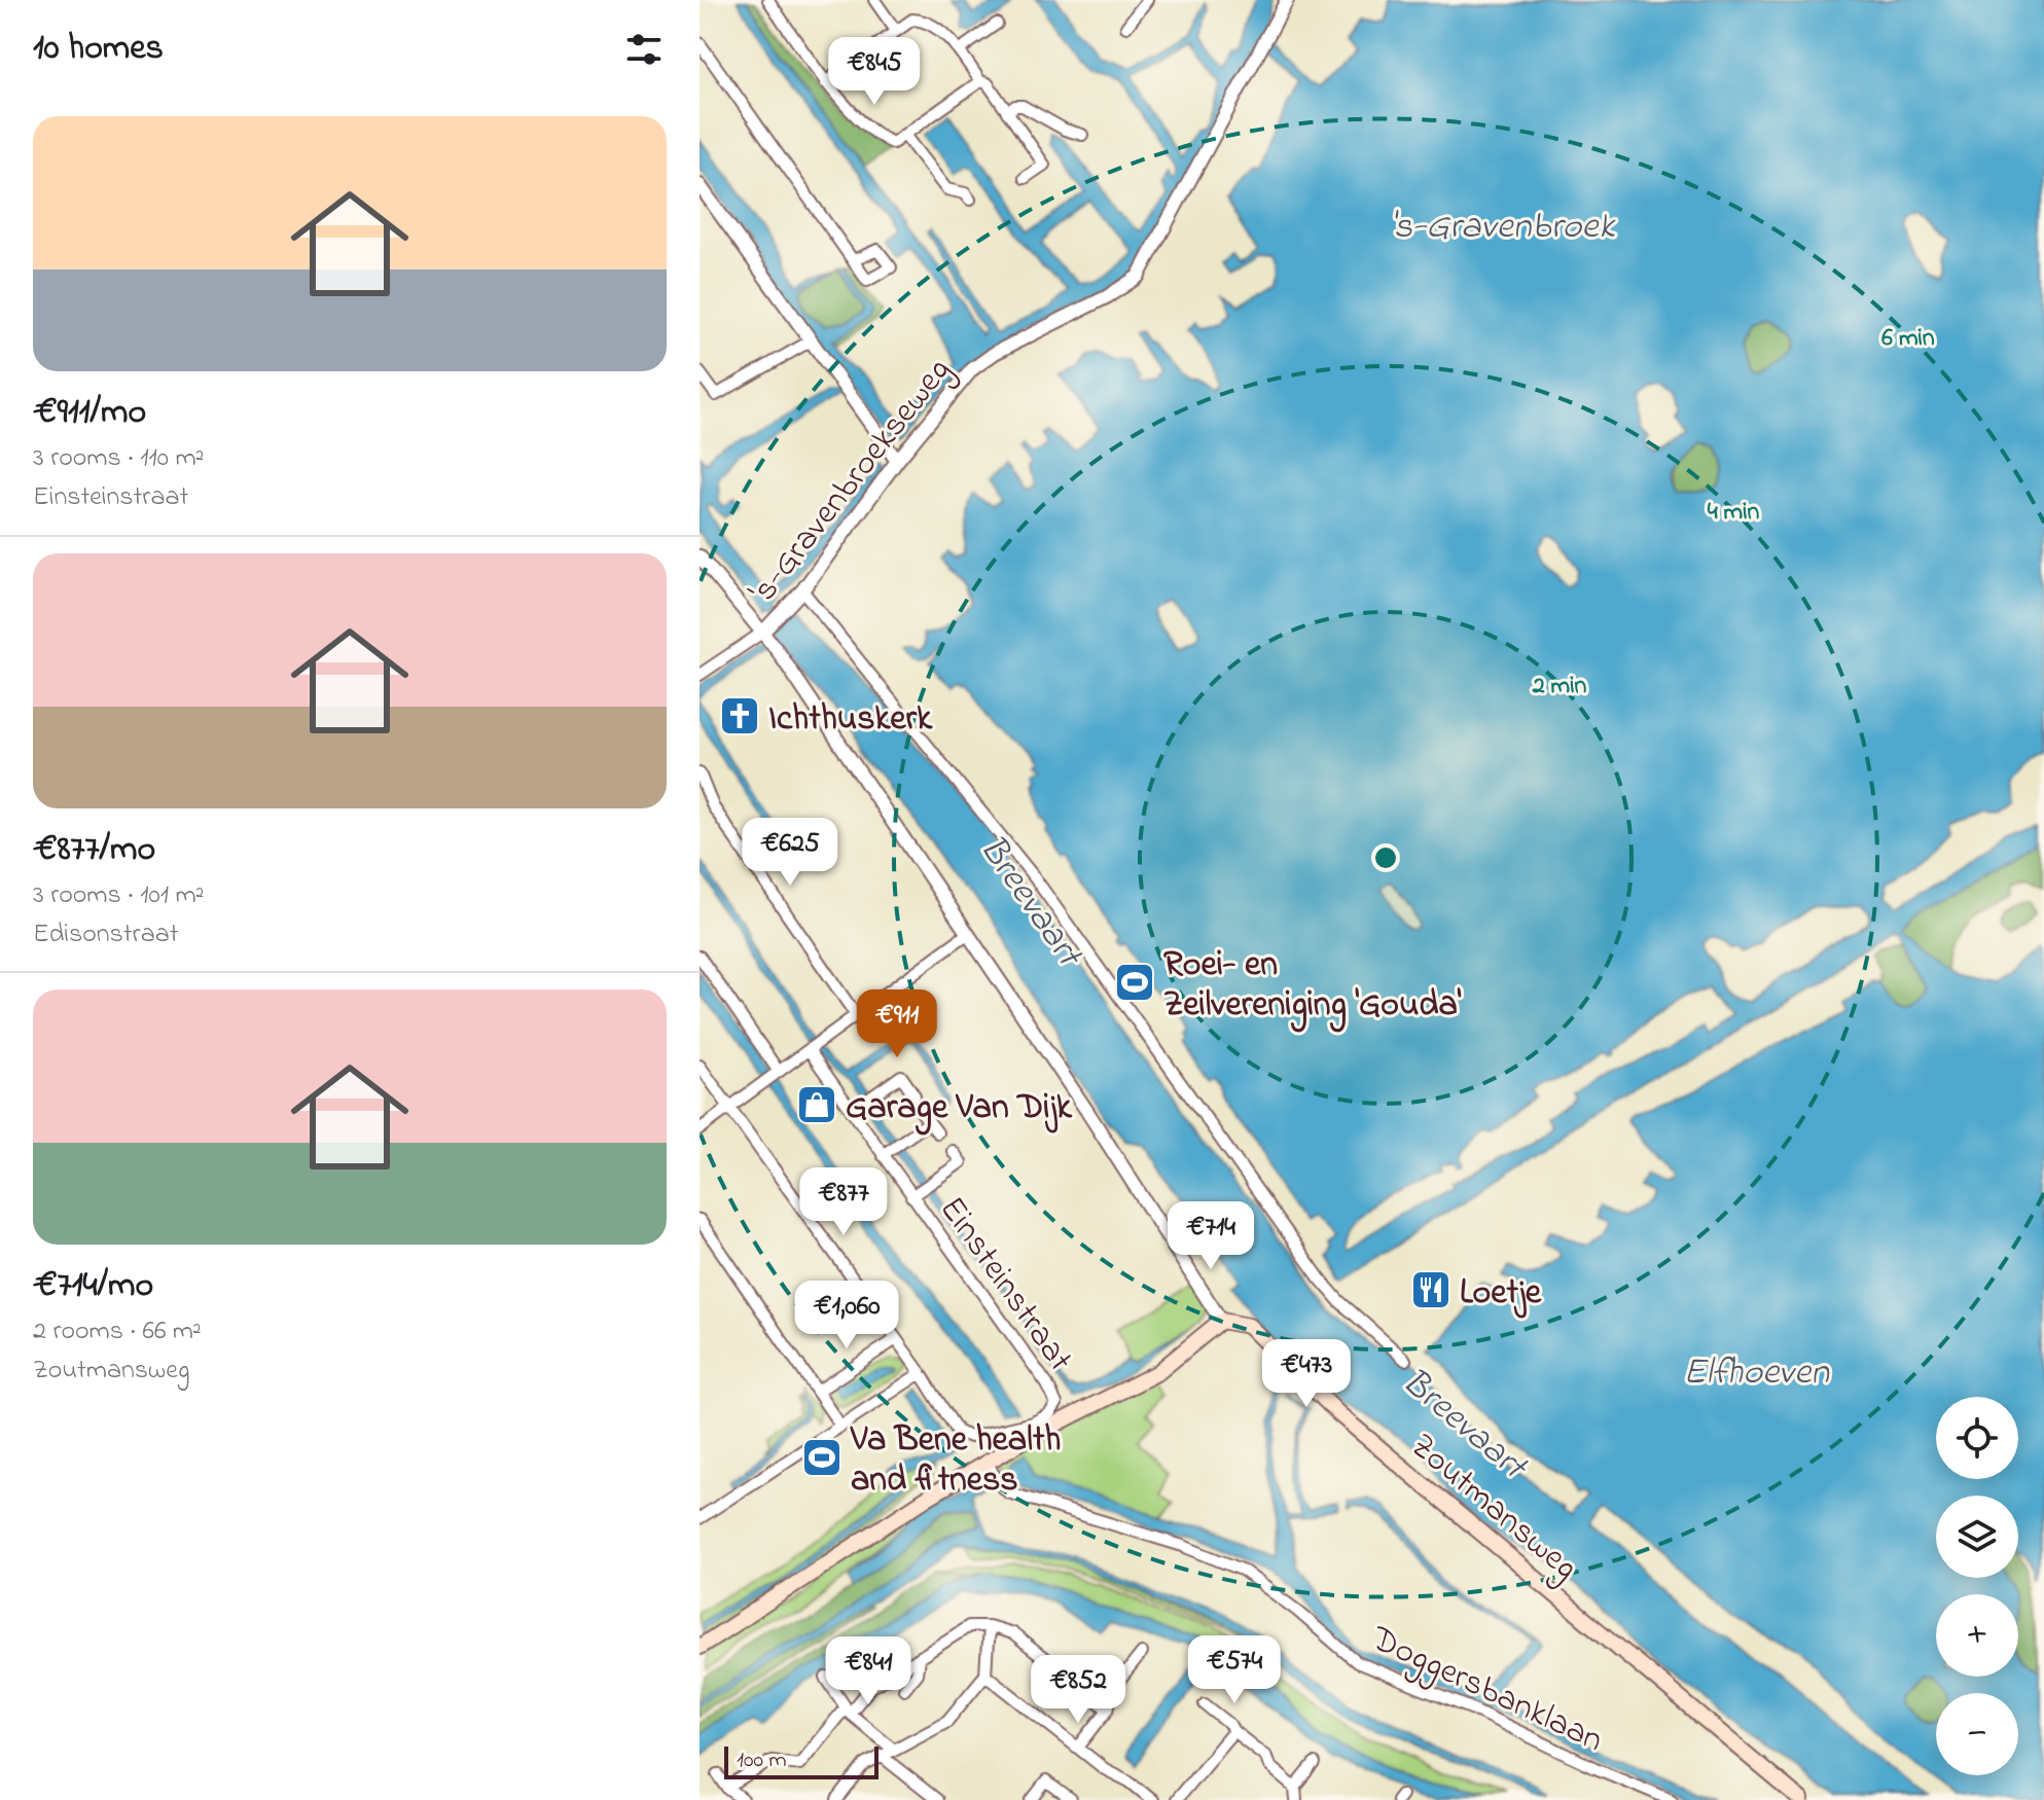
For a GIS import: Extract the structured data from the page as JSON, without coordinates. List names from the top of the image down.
{
  "streets": {
    "main road": ["Zoutmansweg"],
    "street": ["'s-Gravenbroekseweg", "Einsteinstraat", "Doggersbanklaan"]
  },
  "water": ["'s-Gravenbroek", "Breevaart", "Elfhoeven"],
  "places": {
    "church": ["Ichthuskerk"],
    "sports": ["Roei- en Zeilvereniging 'Gouda'", "Va Bene health and fitness"],
    "shop": ["Garage Van Dijk"],
    "restaurant": ["Loetje"]
  },
  "scale_bar": "100 m",
  "page": {
    "heading": "10 homes",
    "price": [
      "€845",
      "€625",
      "€911",
      "€877",
      "€714",
      "€1,060",
      "€473",
      "€574",
      "€841",
      "€852"
    ],
    "list": [
      {
        "name": "€911/mo",
        "note": "3 rooms · 110 m² · Einsteinstraat"
      },
      {
        "name": "€877/mo",
        "note": "3 rooms · 101 m² · Edisonstraat"
      },
      {
        "name": "€714/mo",
        "note": "2 rooms · 66 m² · Zoutmansweg"
      }
    ],
    "map_buttons": ["+", "−"],
    "scale": "100 m"
  },
  "rings": ["6 min", "4 min", "2 min"]
}
